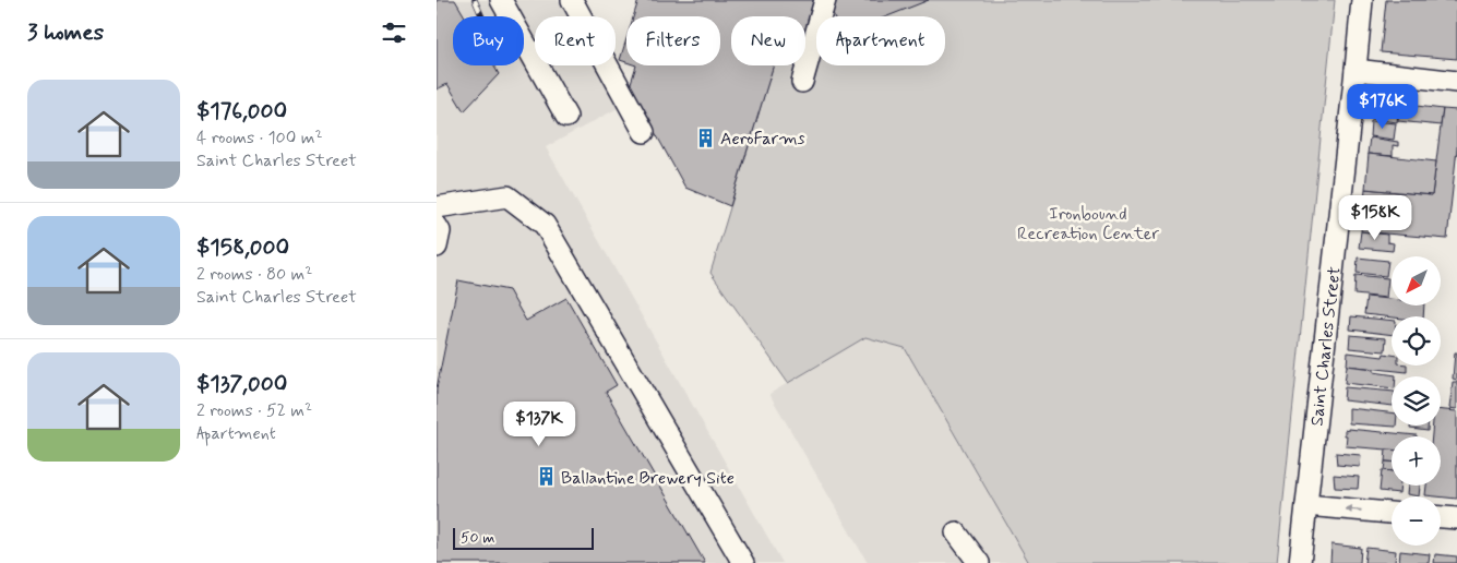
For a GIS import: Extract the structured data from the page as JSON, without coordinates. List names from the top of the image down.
{
  "streets": {
    "street": ["Saint Charles Street"]
  },
  "parks": ["Ironbound Recreation Center"],
  "places": {
    "building": ["AeroFarms", "Ballantine Brewery Site"]
  },
  "scale_bar": "50 m",
  "north": "bottom left",
  "page": {
    "heading": "3 homes",
    "chip": [
      "Buy",
      "Rent",
      "Filters",
      "New",
      "Apartment"
    ],
    "list": [
      {
        "name": "$176,000",
        "note": "4 rooms · 100 m² · Saint Charles Street"
      },
      {
        "name": "$158,000",
        "note": "2 rooms · 80 m² · Saint Charles Street"
      },
      {
        "name": "$137,000",
        "note": "2 rooms · 52 m² · Apartment"
      }
    ],
    "price": ["$176K", "$158K", "$137K"],
    "map_buttons": ["+", "−"],
    "scale": "50 m"
  }
}
